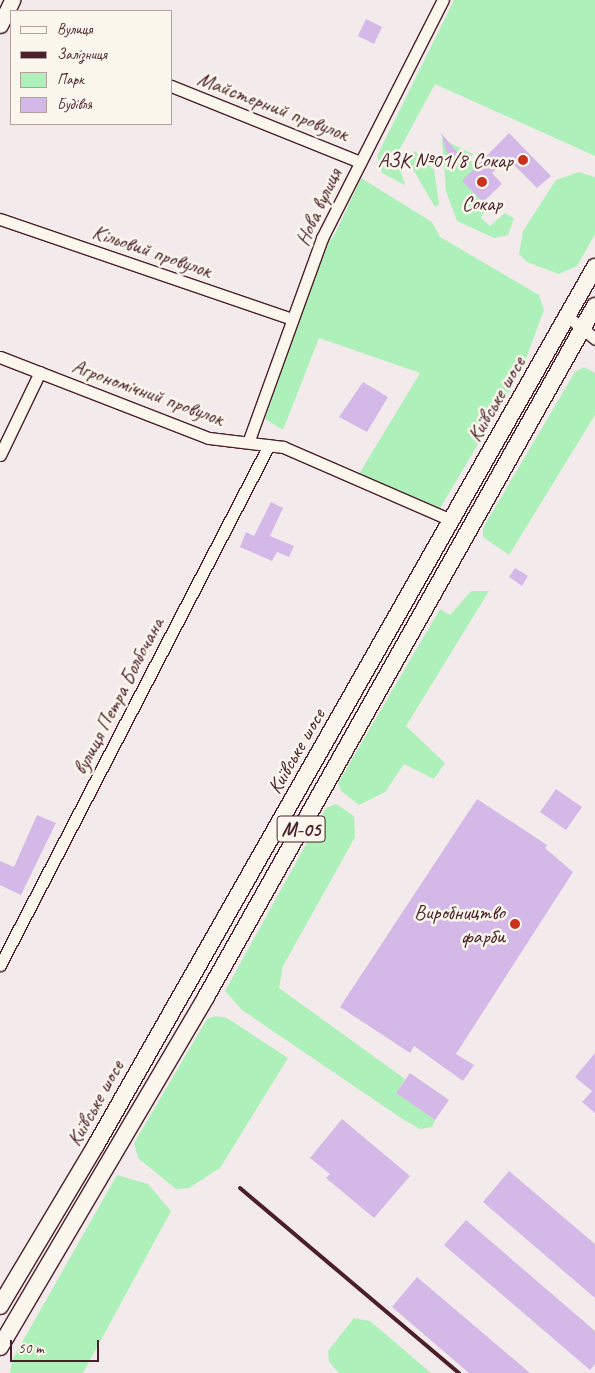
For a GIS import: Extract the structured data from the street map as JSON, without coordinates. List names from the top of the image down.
{
  "streets": {
    "main road": ["Київське шосе", "М-05"],
    "street": [
      "Майстерний провулок",
      "Нова вулиця",
      "Кільовий провулок",
      "Агрономічний провулок",
      "вулиця Петра Болбочана"
    ]
  },
  "crossings": [
    ["Майстерний провулок", "Нова вулиця"],
    ["Нова вулиця", "Кільовий провулок"],
    ["Нова вулиця", "Агрономічний провулок"],
    ["Агрономічний провулок", "Київське шосе"],
    ["Агрономічний провулок", "вулиця Петра Болбочана"]
  ],
  "places": ["АЗК №01/8 Сокар", "Сокар", "Виробництво фарби"],
  "legend": [
    "Вулиця",
    "Залізниця",
    "Парк",
    "Будівля"
  ],
  "scale_bar": "50 m"
}
